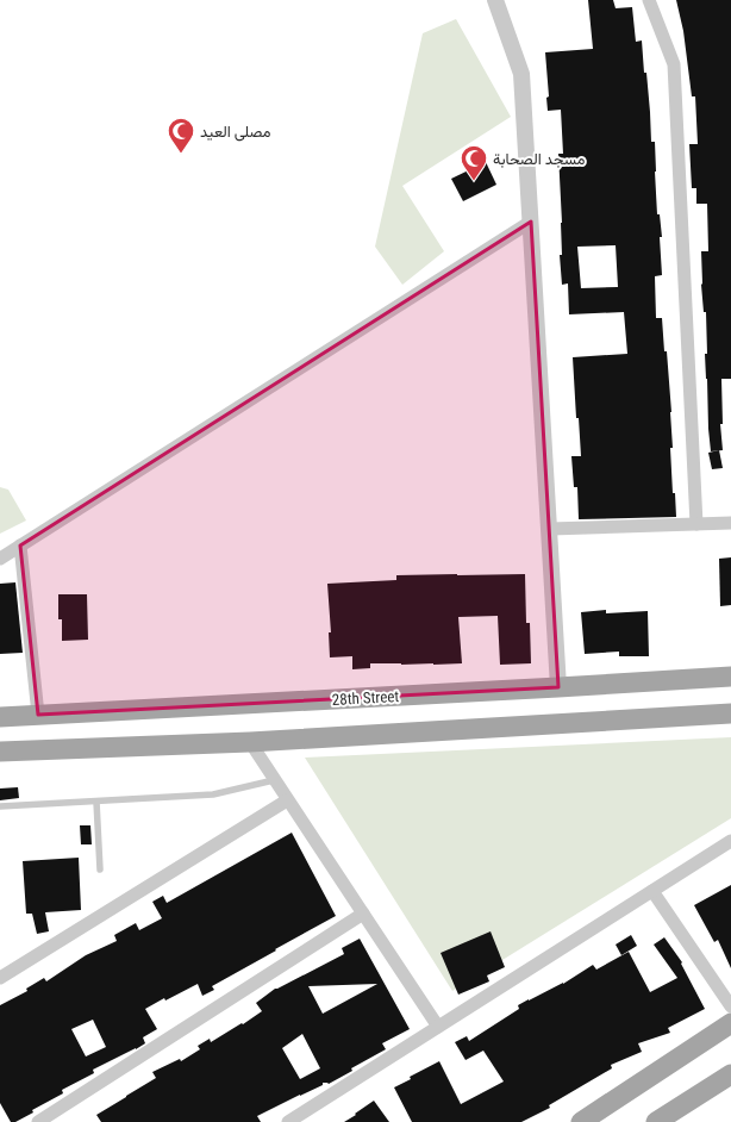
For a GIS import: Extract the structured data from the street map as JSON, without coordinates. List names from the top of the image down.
{
  "streets": {
    "main road": ["28th Street"]
  },
  "places": {
    "mosque": ["مصلى العيد", "مسجد الصحابة"]
  }
}
